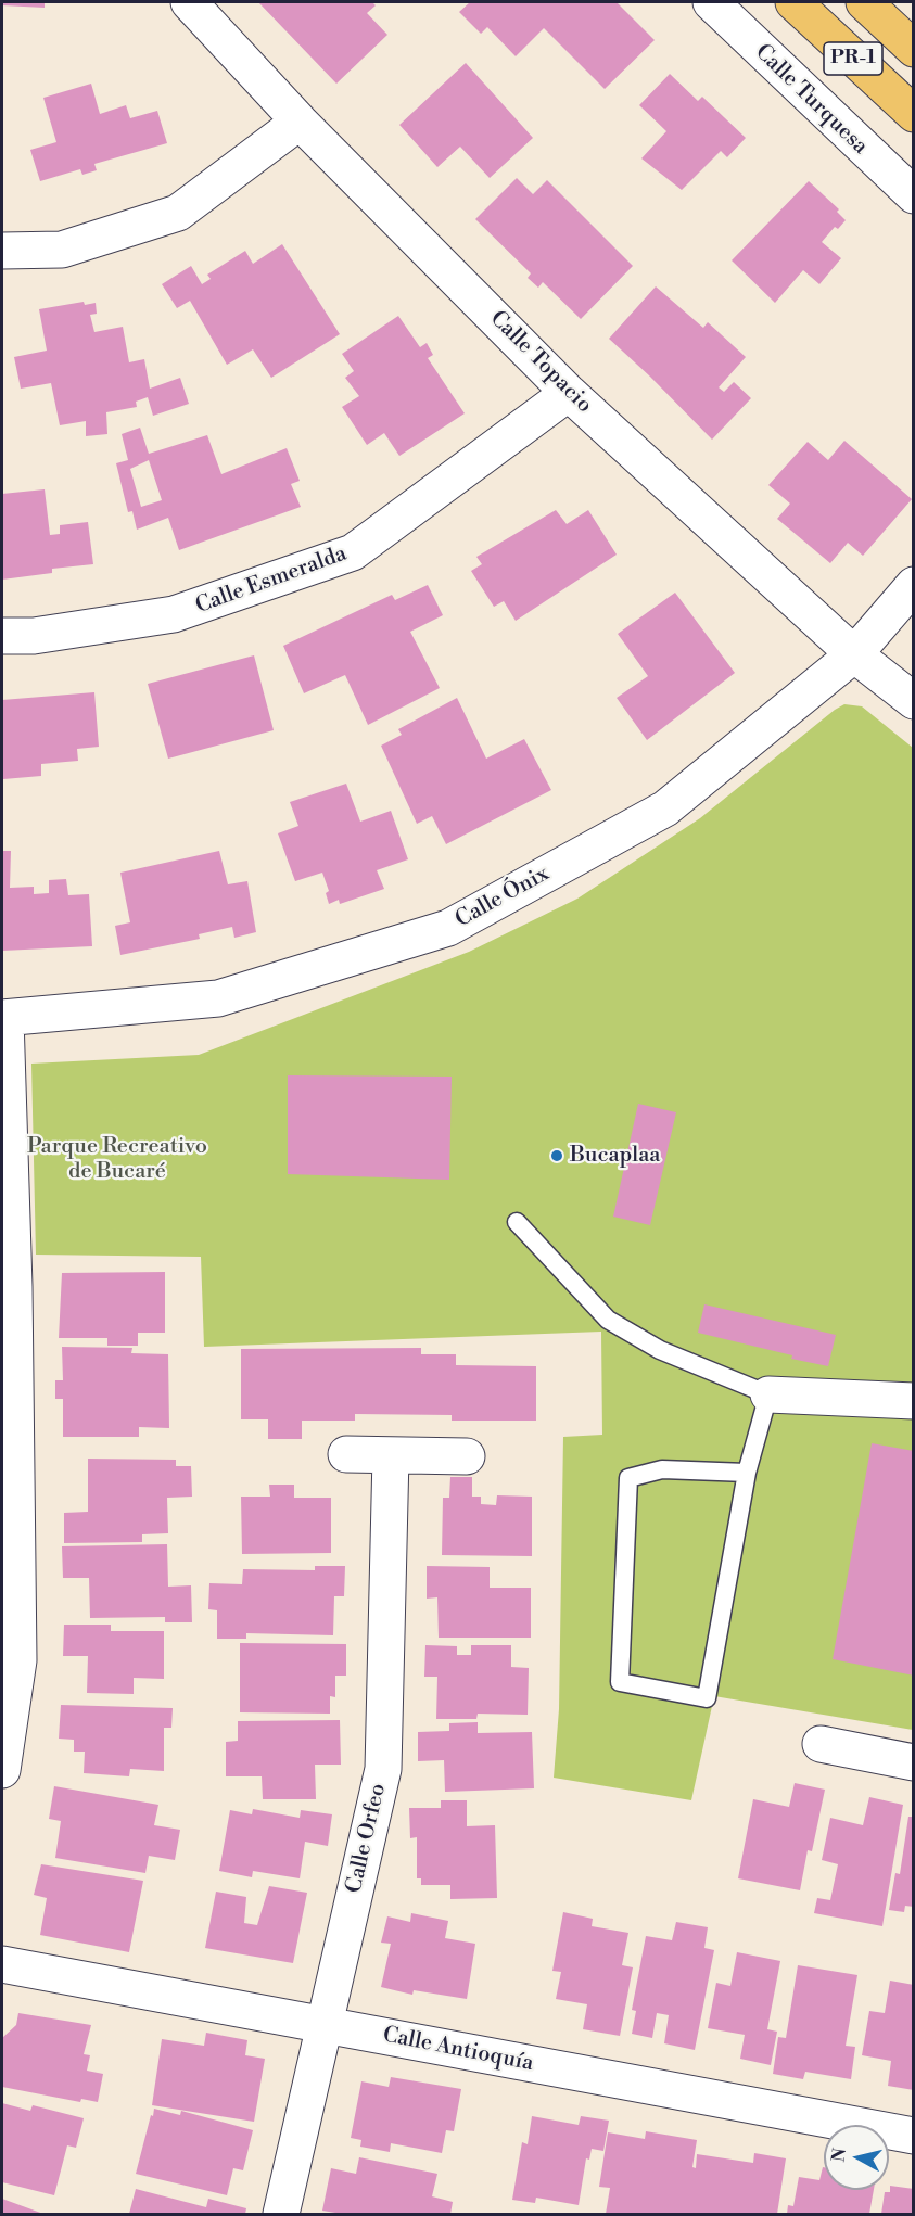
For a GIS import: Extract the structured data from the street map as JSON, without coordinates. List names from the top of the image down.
{
  "streets": {
    "highway": ["PR-1"],
    "street": [
      "Calle Turquesa",
      "Calle Topacio",
      "Calle Esmeralda",
      "Calle Ónix",
      "Calle Orfeo",
      "Calle Antioquía"
    ]
  },
  "crossings": [
    ["Calle Topacio", "Calle Esmeralda"],
    ["Calle Topacio", "Calle Ónix"],
    ["Calle Orfeo", "Calle Antioquía"]
  ],
  "parks": ["Parque Recreativo de Bucaré"],
  "places": ["Bucaplaa"],
  "north": "left"
}
